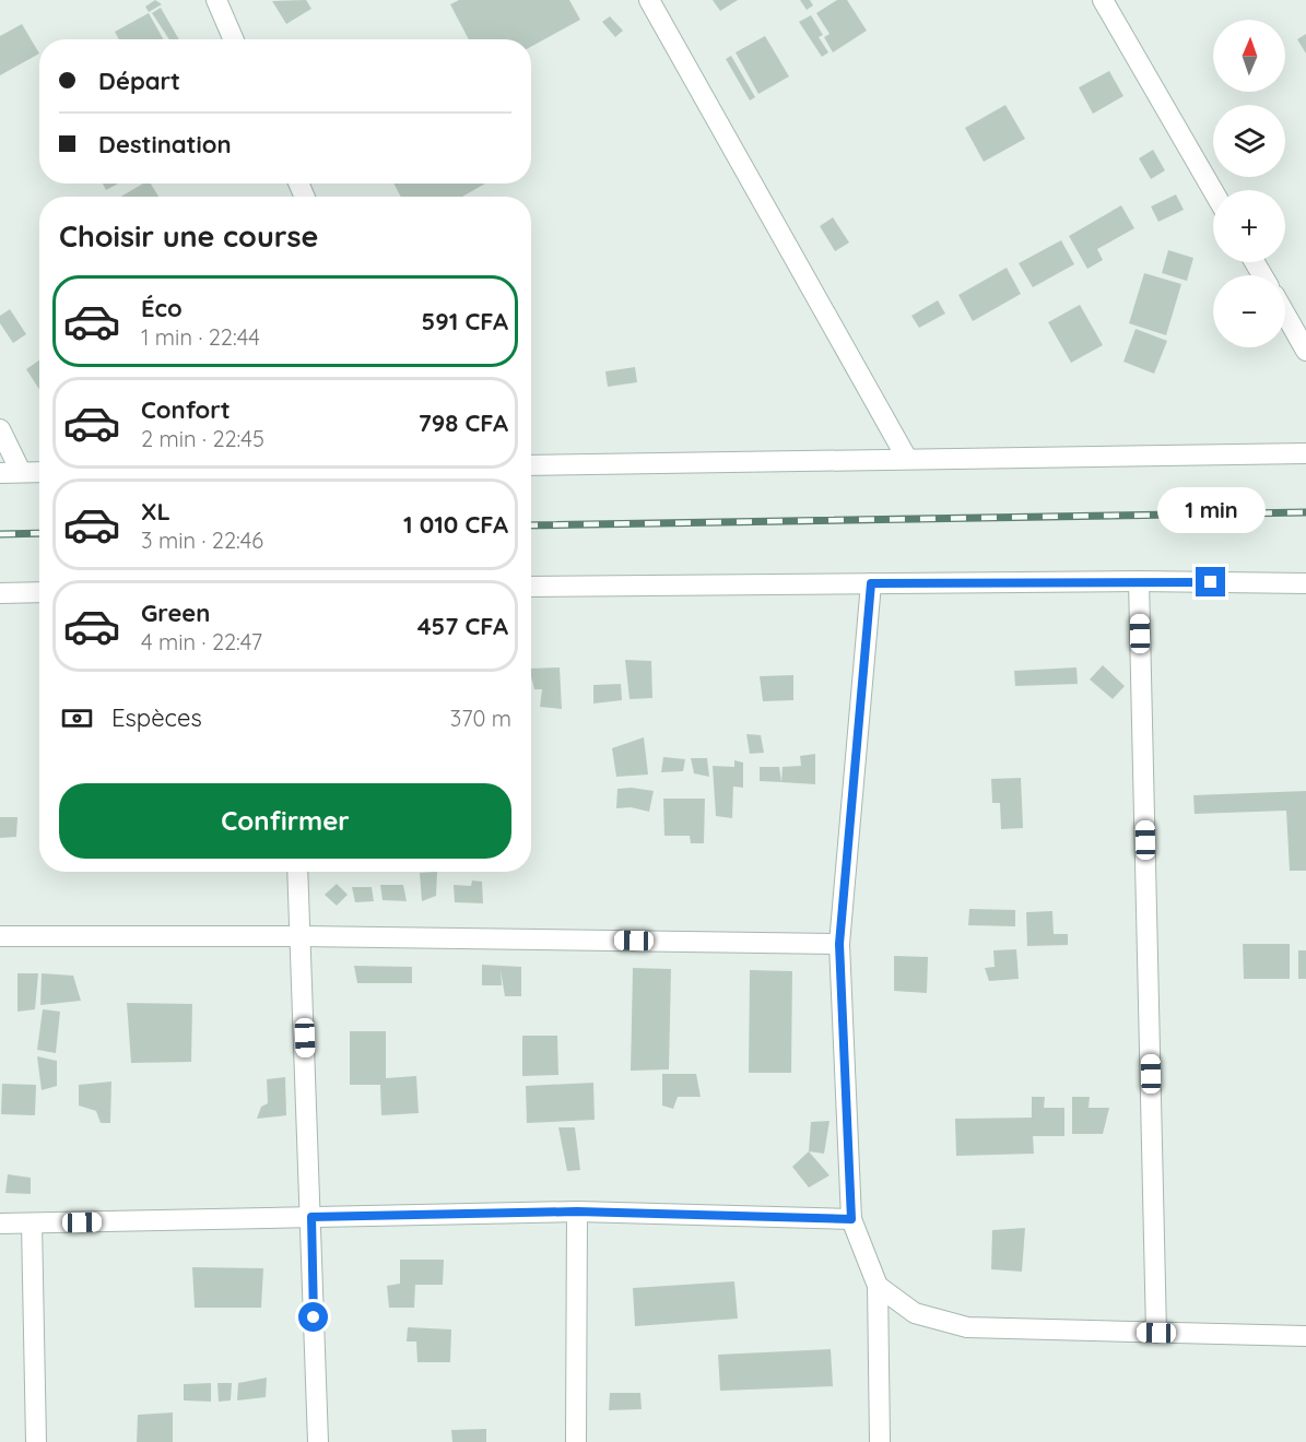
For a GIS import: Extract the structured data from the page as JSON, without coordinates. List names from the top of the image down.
{
  "north": "top",
  "page": {
    "map_buttons": ["+", "−"],
    "banner": ["Départ", "Destination"],
    "heading": "Choisir une course",
    "list": [
      {
        "name": "Éco",
        "note": "1 min · 22:44",
        "value": "591 CFA"
      },
      {
        "name": "Confort",
        "note": "2 min · 22:45",
        "value": "798 CFA"
      },
      {
        "name": "XL",
        "note": "3 min · 22:46",
        "value": "1 010 CFA"
      },
      {
        "name": "Green",
        "note": "4 min · 22:47",
        "value": "457 CFA"
      }
    ],
    "bubble": "1 min",
    "pay": ["Espèces", "370 m"],
    "buttons": "Confirmer"
  }
}
